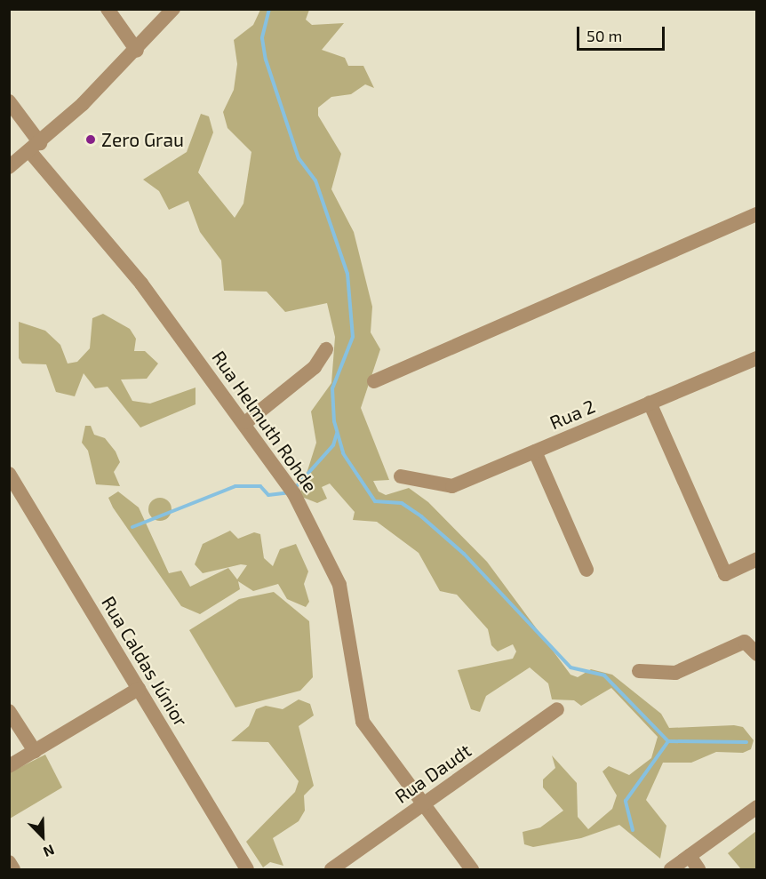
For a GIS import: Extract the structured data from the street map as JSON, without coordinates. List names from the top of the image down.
{
  "streets": {
    "street": [
      "Rua 2",
      "Rua Helmuth Rohde",
      "Rua Caldas Júnior",
      "Rua Daudt"
    ]
  },
  "crossings": [
    ["Rua Helmuth Rohde", "Rua Daudt"]
  ],
  "places": ["Zero Grau"],
  "scale_bar": "50 m",
  "north": "bottom right"
}
